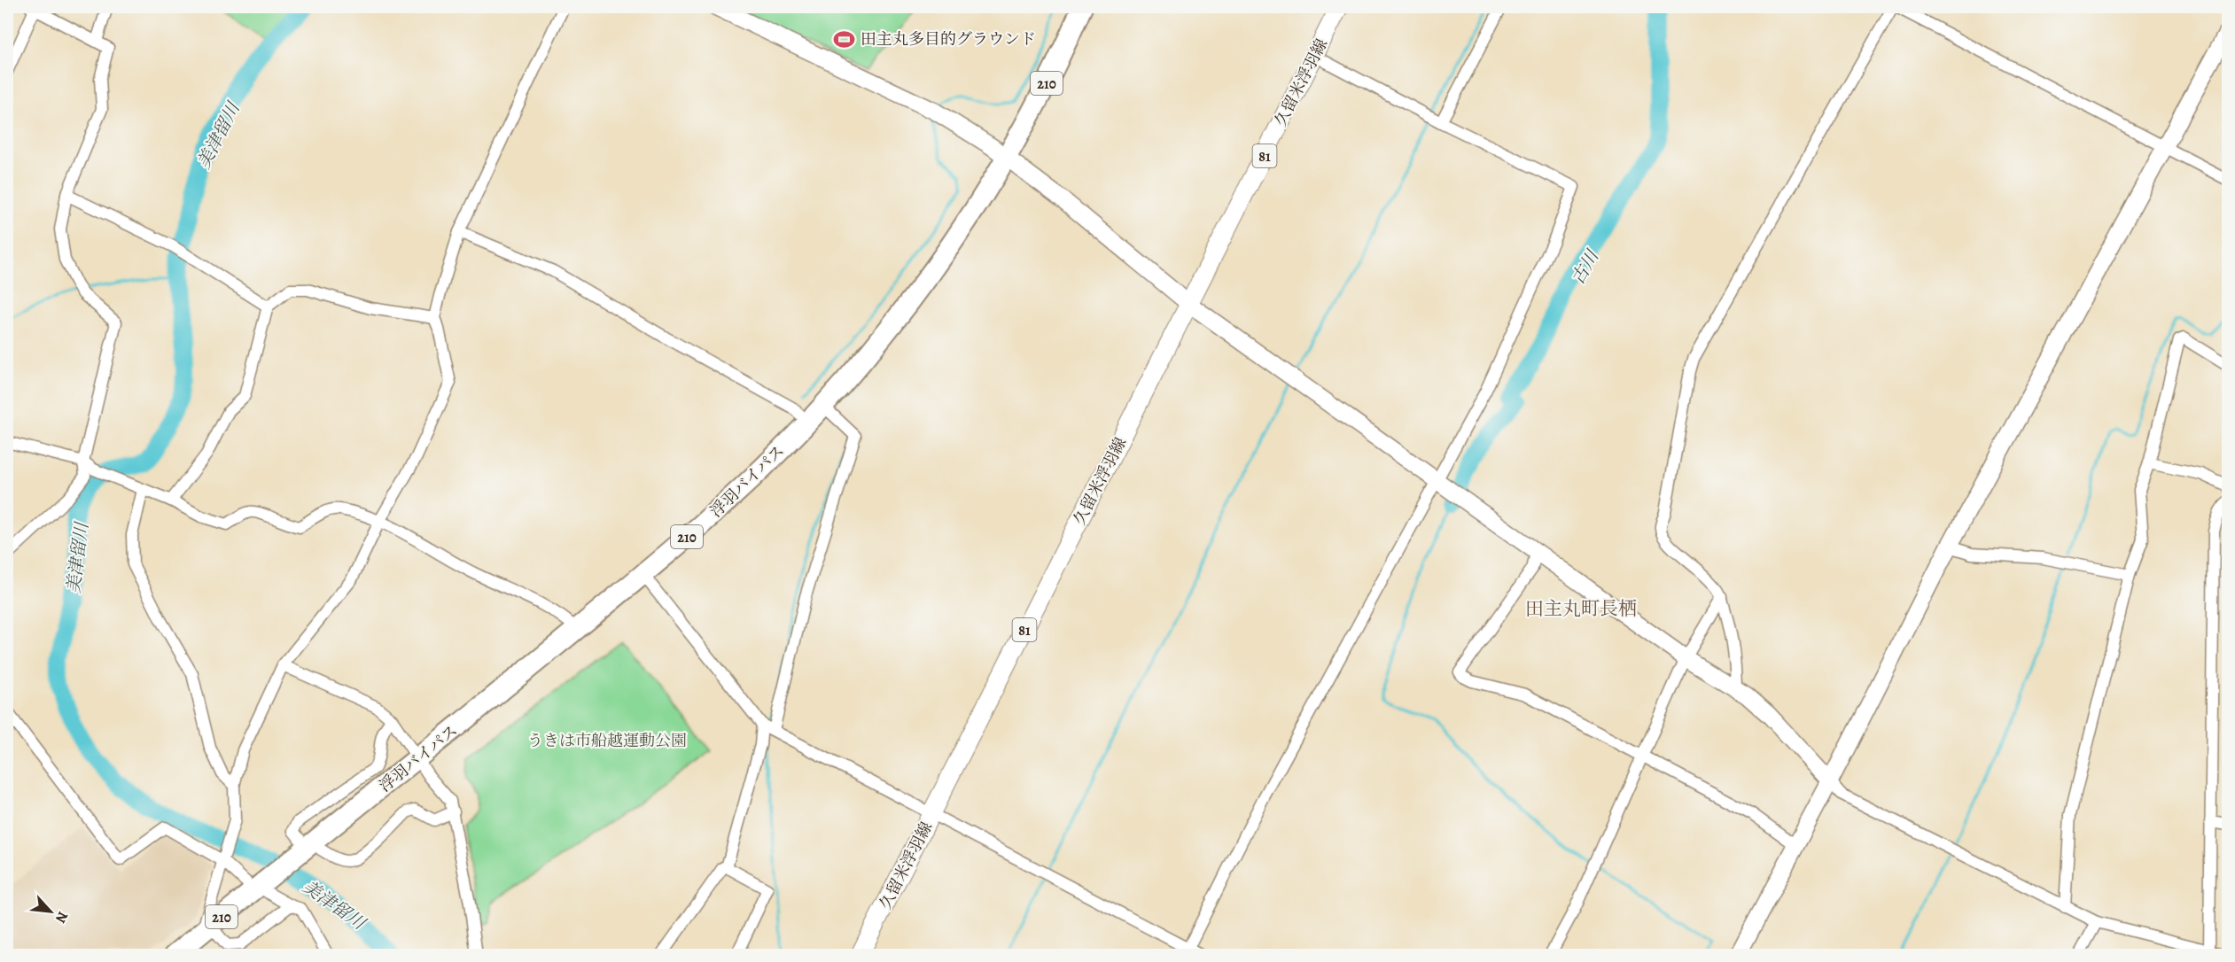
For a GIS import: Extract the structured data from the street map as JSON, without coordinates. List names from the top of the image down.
{
  "streets": {
    "highway": ["210", "浮羽バイパス"],
    "main road": ["久留米浮羽線", "81"]
  },
  "districts": ["田主丸町長栖"],
  "water": ["美津留川", "古川"],
  "parks": ["うきは市船越運動公園"],
  "places": {
    "sports": ["田主丸多目的グラウンド"]
  },
  "north": "bottom right"
}
